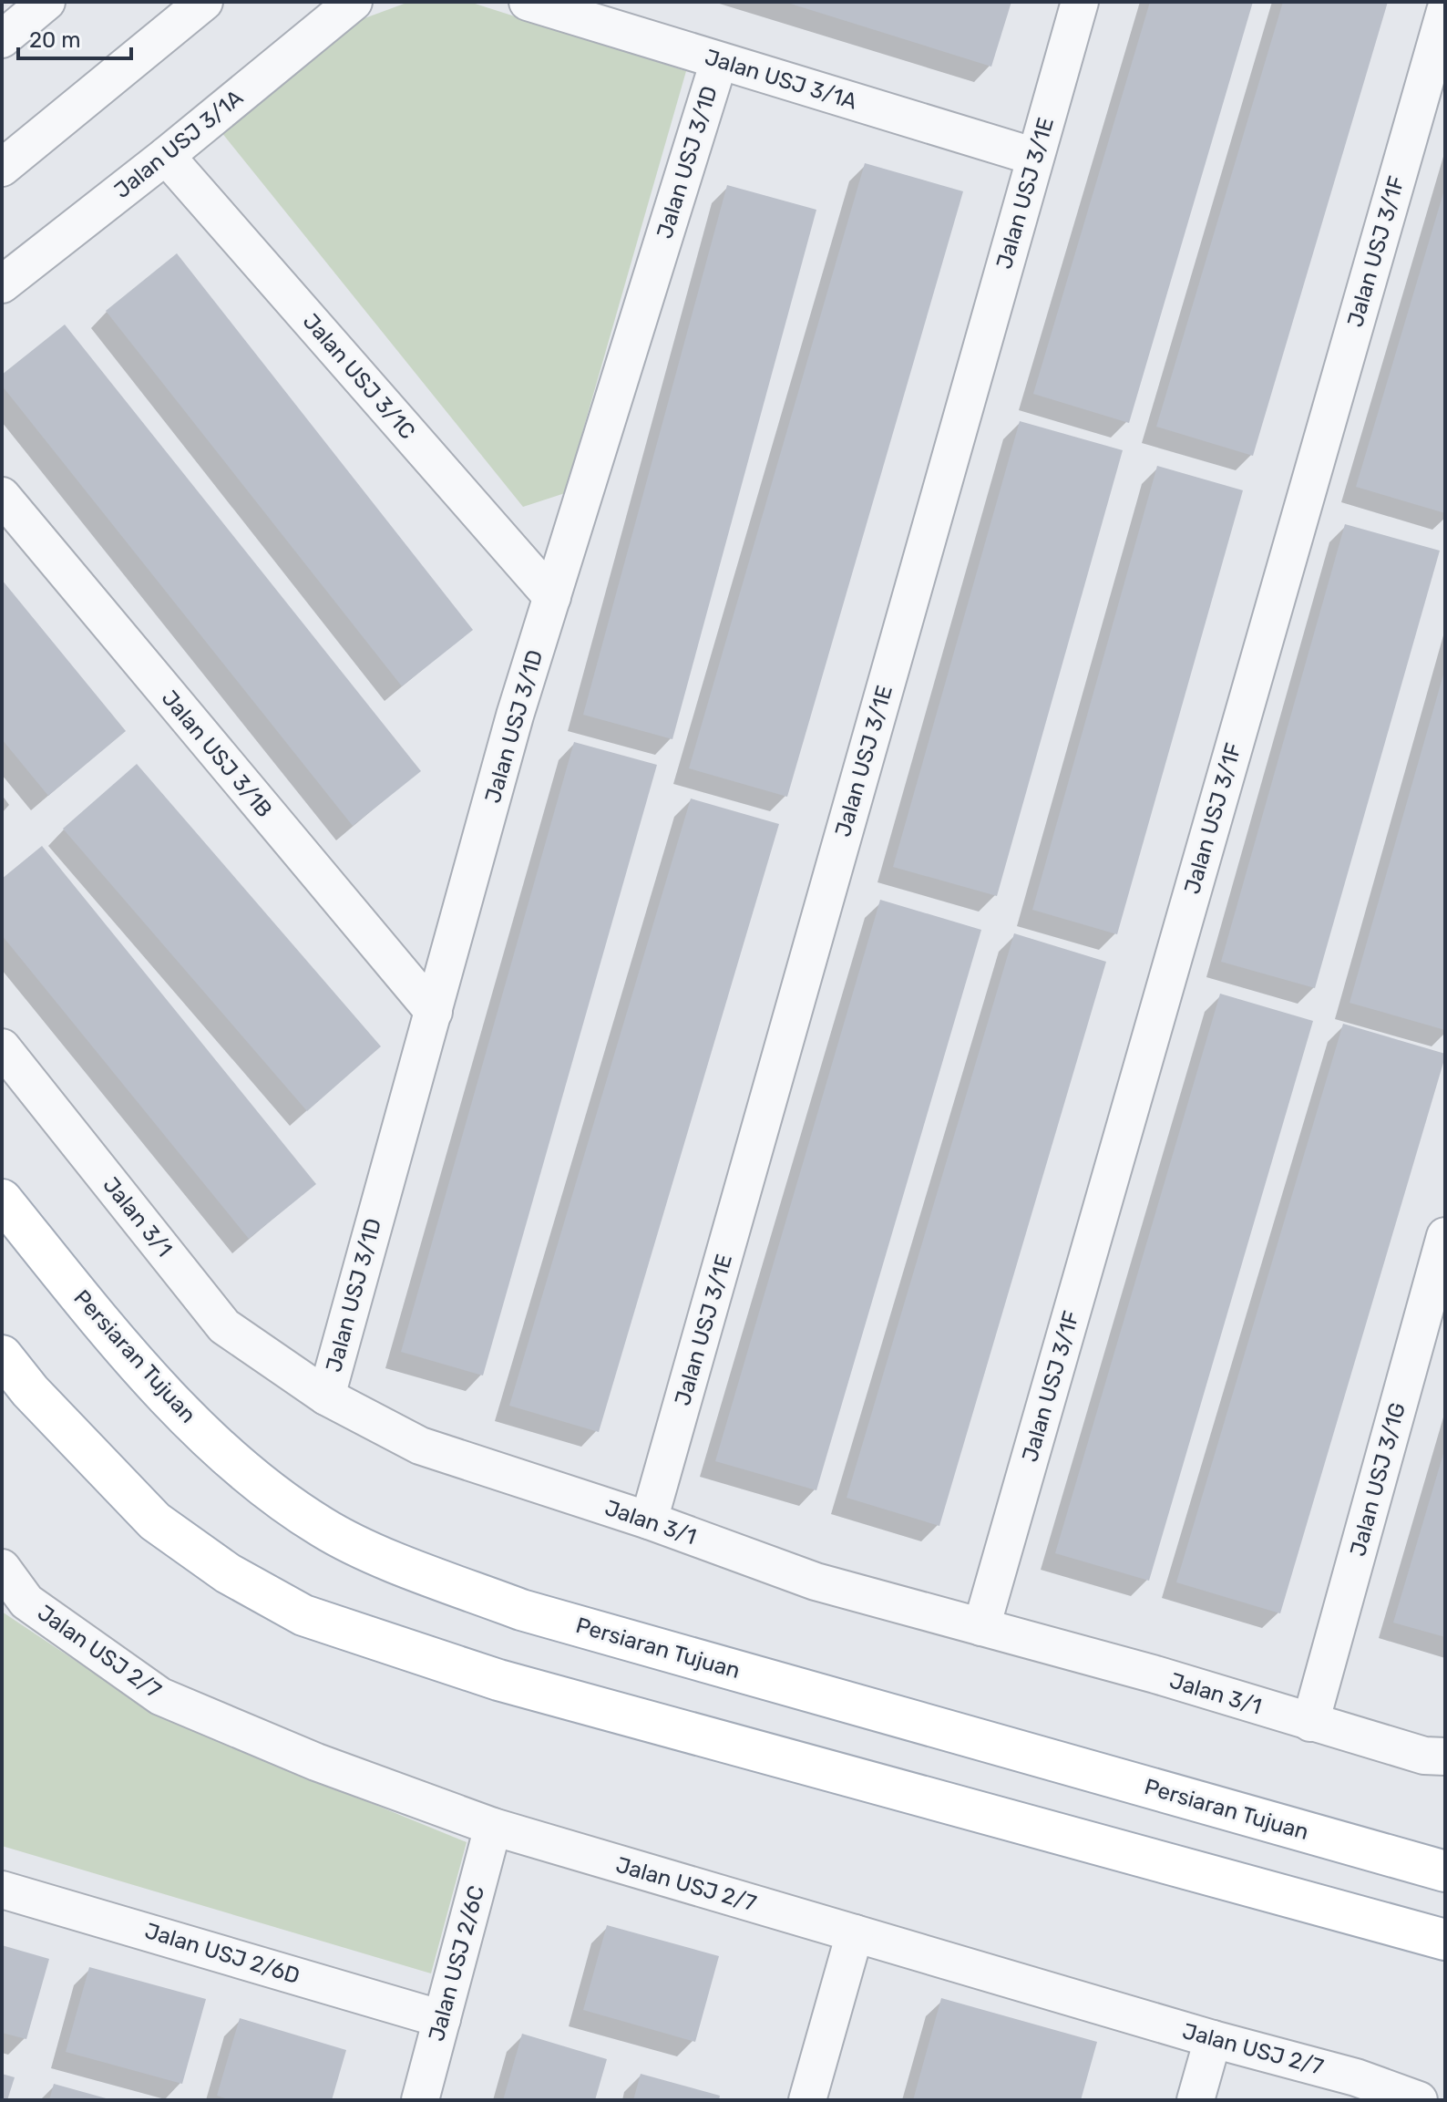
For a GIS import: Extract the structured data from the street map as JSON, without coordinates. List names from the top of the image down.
{
  "streets": {
    "main road": ["Persiaran Tujuan"],
    "street": [
      "Jalan USJ 3/1A",
      "Jalan USJ 3/1D",
      "Jalan USJ 3/1E",
      "Jalan USJ 3/1F",
      "Jalan USJ 3/1C",
      "Jalan USJ 3/1B",
      "Jalan 3/1",
      "Jalan USJ 3/1G",
      "Jalan USJ 2/7",
      "Jalan USJ 2/6D",
      "Jalan USJ 2/6C"
    ]
  },
  "crossings": [
    ["Jalan USJ 3/1A", "Jalan USJ 3/1D"],
    ["Jalan USJ 3/1A", "Jalan USJ 3/1E"],
    ["Jalan USJ 3/1A", "Jalan USJ 3/1C"],
    ["Jalan USJ 3/1D", "Jalan USJ 3/1C"],
    ["Jalan USJ 3/1D", "Jalan USJ 3/1B"],
    ["Jalan USJ 3/1D", "Jalan 3/1"],
    ["Jalan USJ 3/1E", "Jalan 3/1"],
    ["Jalan USJ 3/1F", "Jalan 3/1"],
    ["Jalan 3/1", "Jalan USJ 3/1G"],
    ["Jalan USJ 2/7", "Jalan USJ 2/6C"],
    ["Jalan USJ 2/6D", "Jalan USJ 2/6C"]
  ],
  "scale_bar": "20 m"
}
